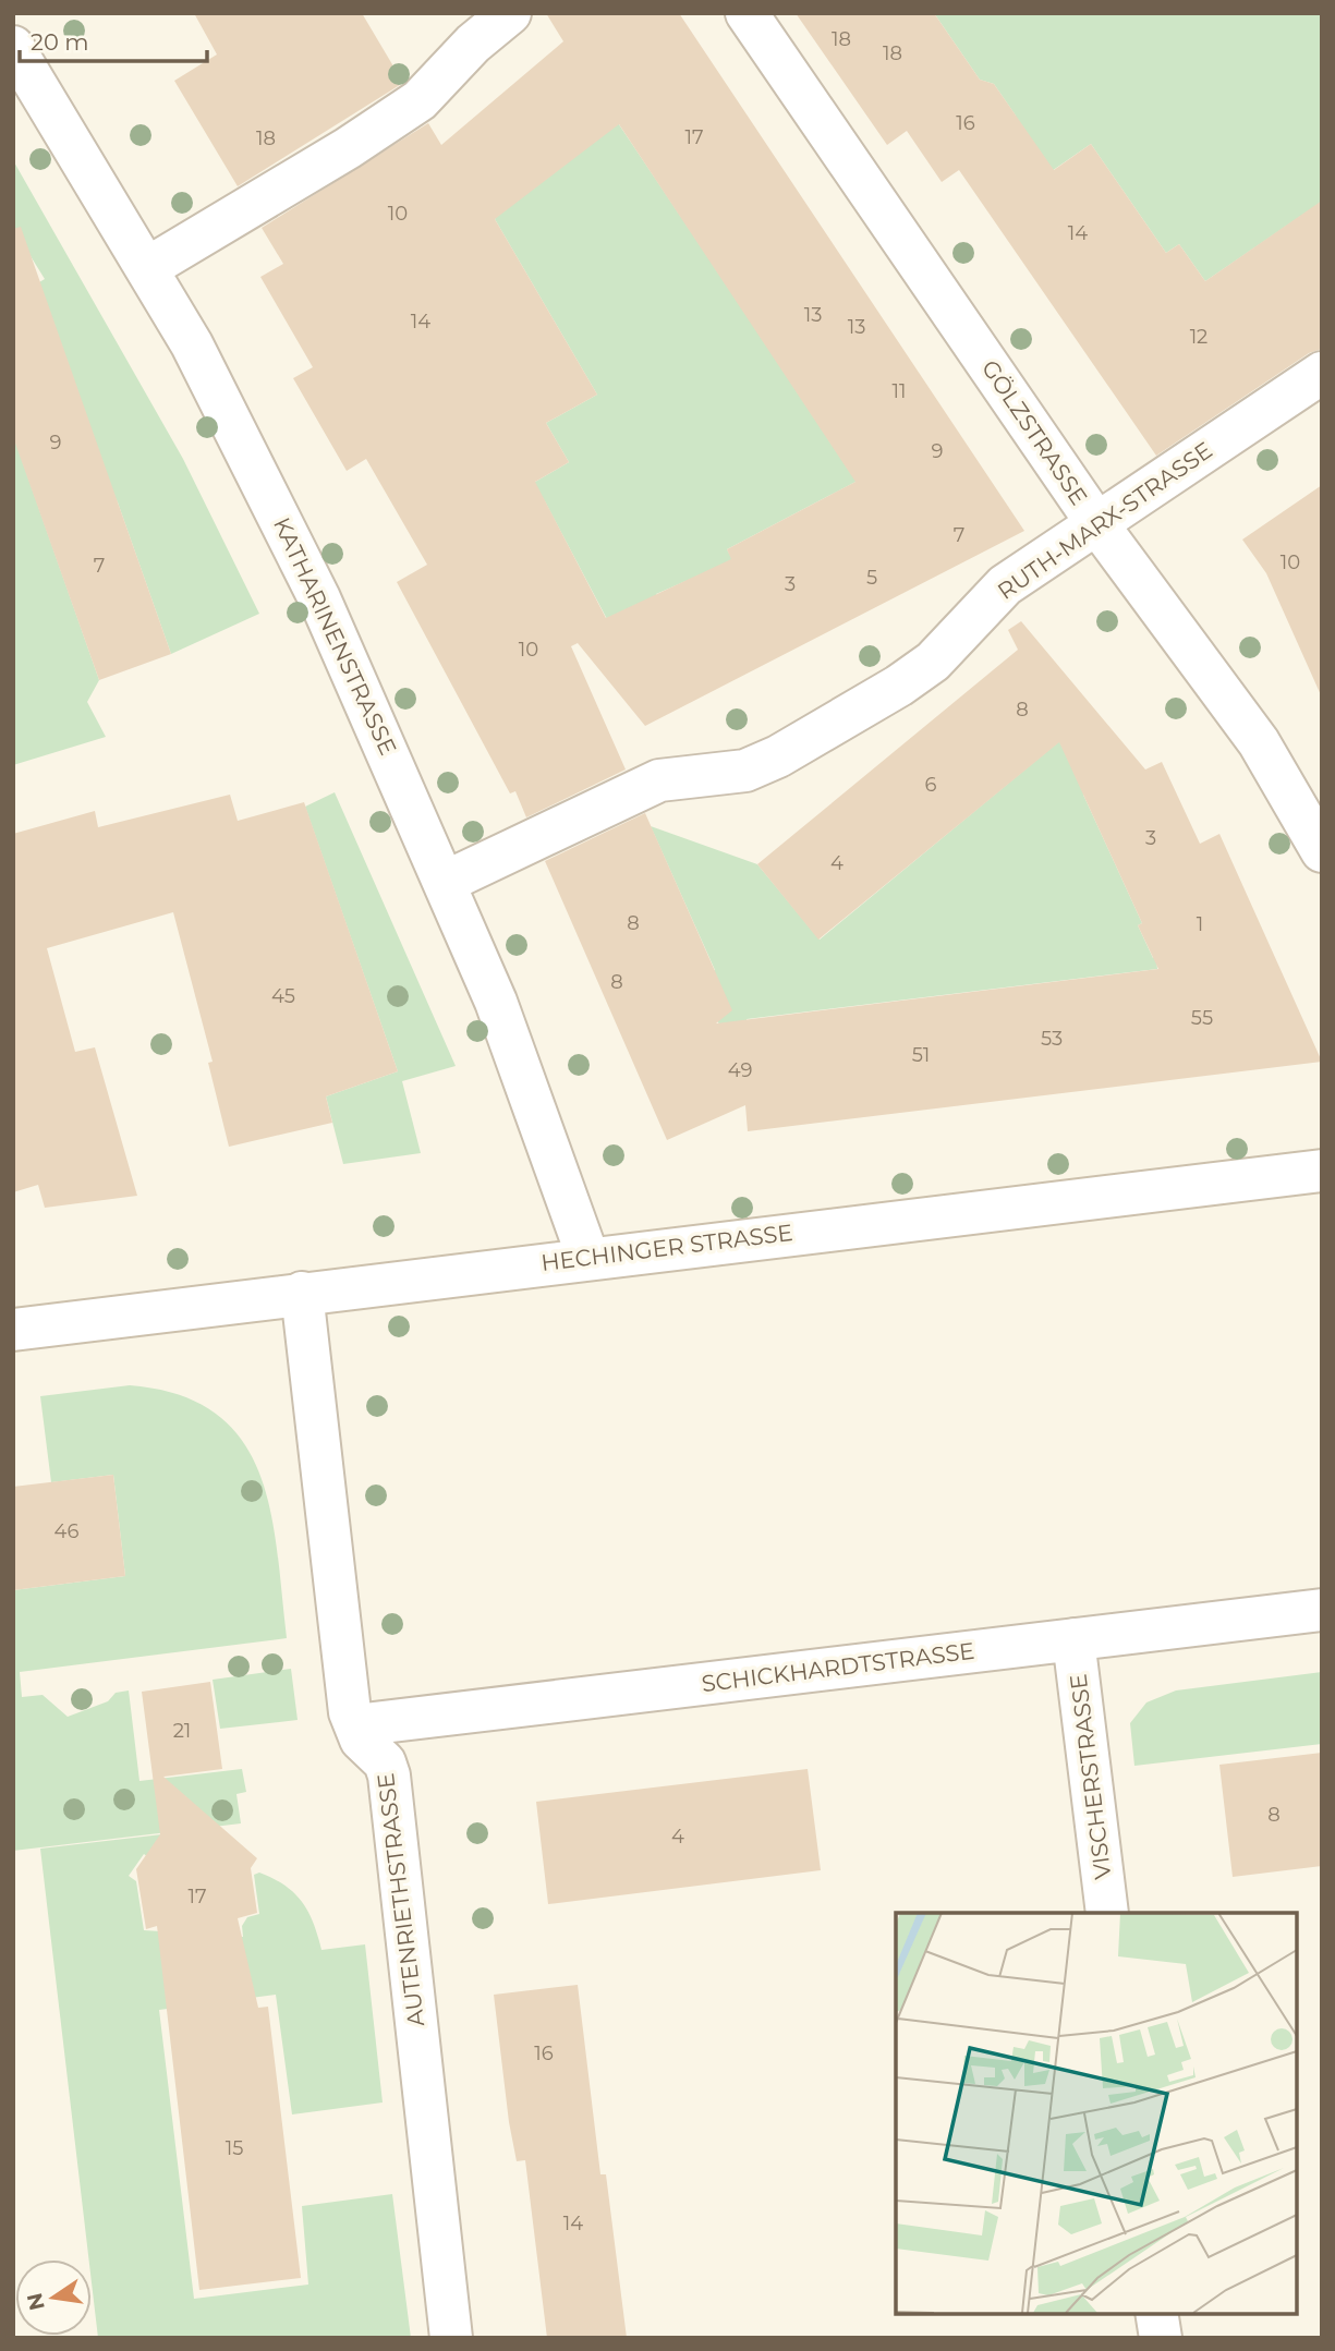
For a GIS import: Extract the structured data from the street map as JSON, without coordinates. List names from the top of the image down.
{
  "streets": {
    "street": [
      "GÖLZSTRASSE",
      "RUTH-MARX-STRASSE",
      "KATHARINENSTRASSE",
      "HECHINGER STRASSE",
      "SCHICKHARDTSTRASSE",
      "VISCHERSTRASSE",
      "AUTENRIETHSTRASSE"
    ]
  },
  "crossings": [
    ["GÖLZSTRASSE", "RUTH-MARX-STRASSE"],
    ["RUTH-MARX-STRASSE", "KATHARINENSTRASSE"],
    ["KATHARINENSTRASSE", "HECHINGER STRASSE"],
    ["HECHINGER STRASSE", "AUTENRIETHSTRASSE"],
    ["SCHICKHARDTSTRASSE", "VISCHERSTRASSE"],
    ["SCHICKHARDTSTRASSE", "AUTENRIETHSTRASSE"]
  ],
  "house_numbers": [
    "18",
    "18",
    "16",
    "17",
    "18",
    "10",
    "14",
    "13",
    "14",
    "13",
    "12",
    "11",
    "9",
    "9",
    "7",
    "10",
    "7",
    "5",
    "3",
    "10",
    "8",
    "6",
    "3",
    "4",
    "8",
    "1",
    "8",
    "45",
    "55",
    "53",
    "51",
    "49",
    "46",
    "21",
    "8",
    "4",
    "17",
    "16",
    "15",
    "14"
  ],
  "scale_bar": "20 m",
  "north": "left"
}
